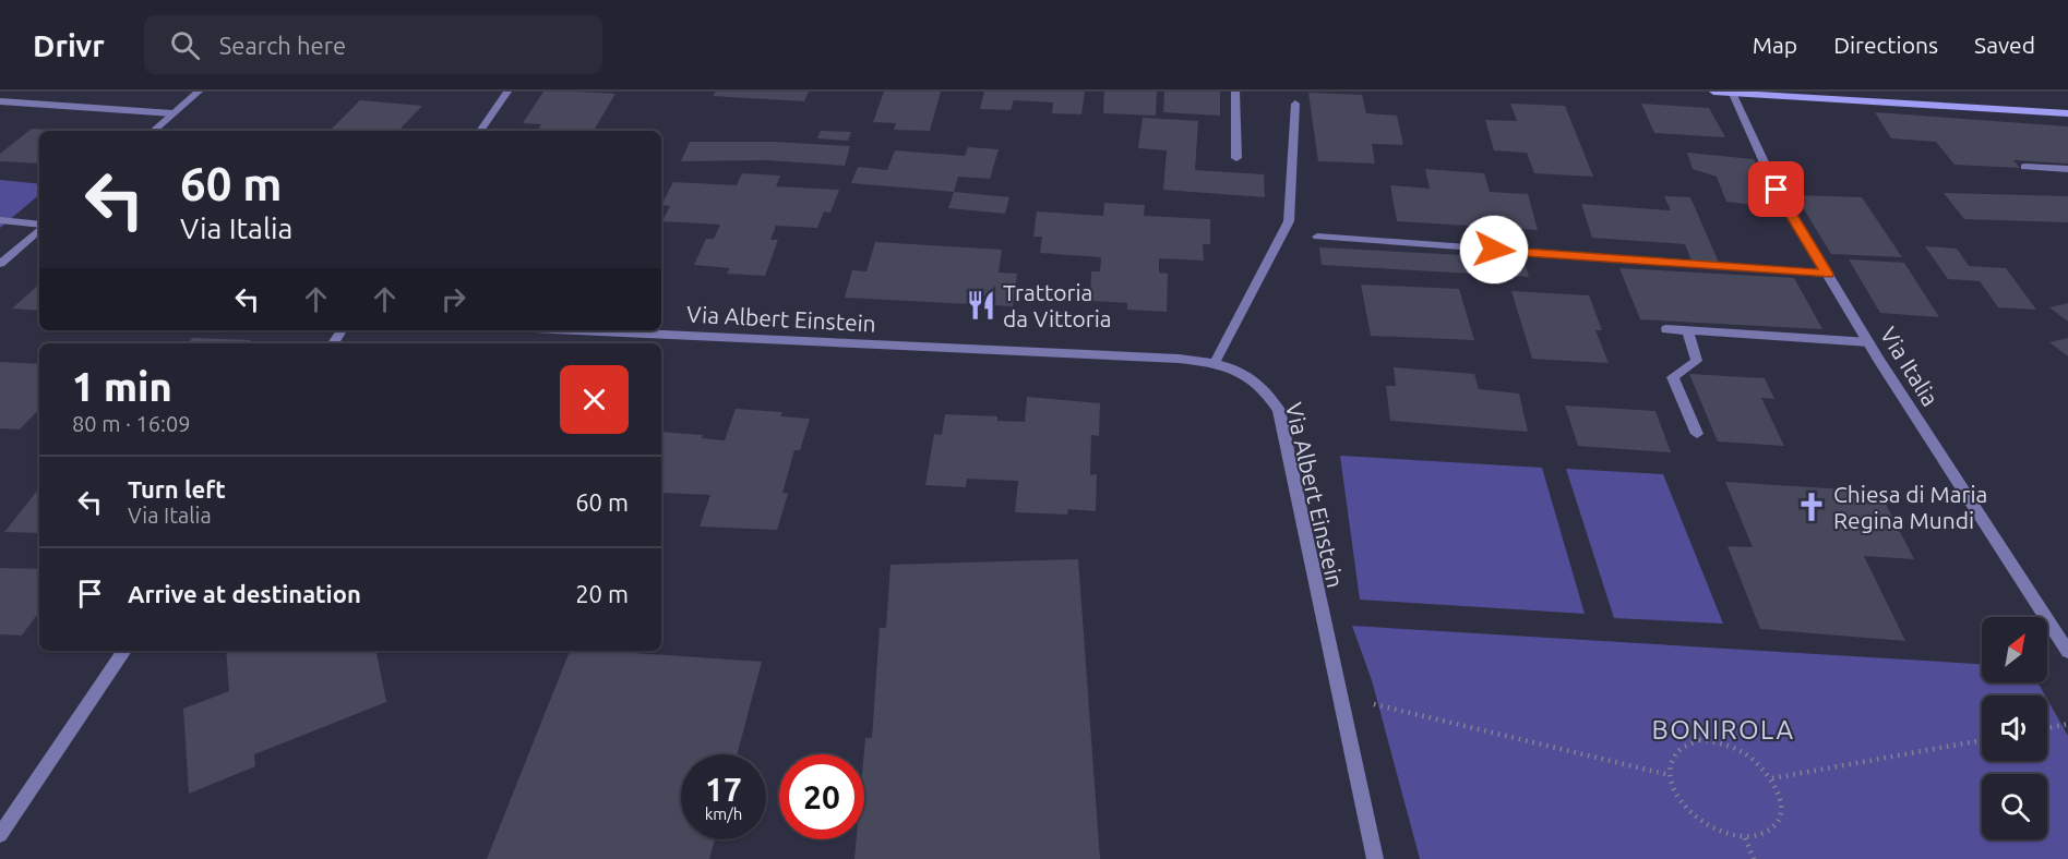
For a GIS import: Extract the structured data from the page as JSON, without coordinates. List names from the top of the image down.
{
  "streets": {
    "street": ["Via Albert Einstein", "Via Italia"]
  },
  "districts": ["BONIROLA"],
  "places": {
    "restaurant": ["Trattoria da Vittoria"],
    "church": ["Chiesa di Maria Regina Mundi"]
  },
  "north": "top right",
  "page": {
    "header": "Drivr",
    "search": "Search here",
    "nav": ["Map", "Directions", "Saved"],
    "turn": ["60 m", "Via Italia"],
    "heading": ["1 min", "80 m · 16:09"],
    "list": [
      {
        "name": "Turn left",
        "note": "Via Italia",
        "value": "60 m"
      },
      {
        "name": "Arrive at destination",
        "value": "20 m"
      }
    ],
    "speed": "17 km/h",
    "limit": "20"
  }
}
